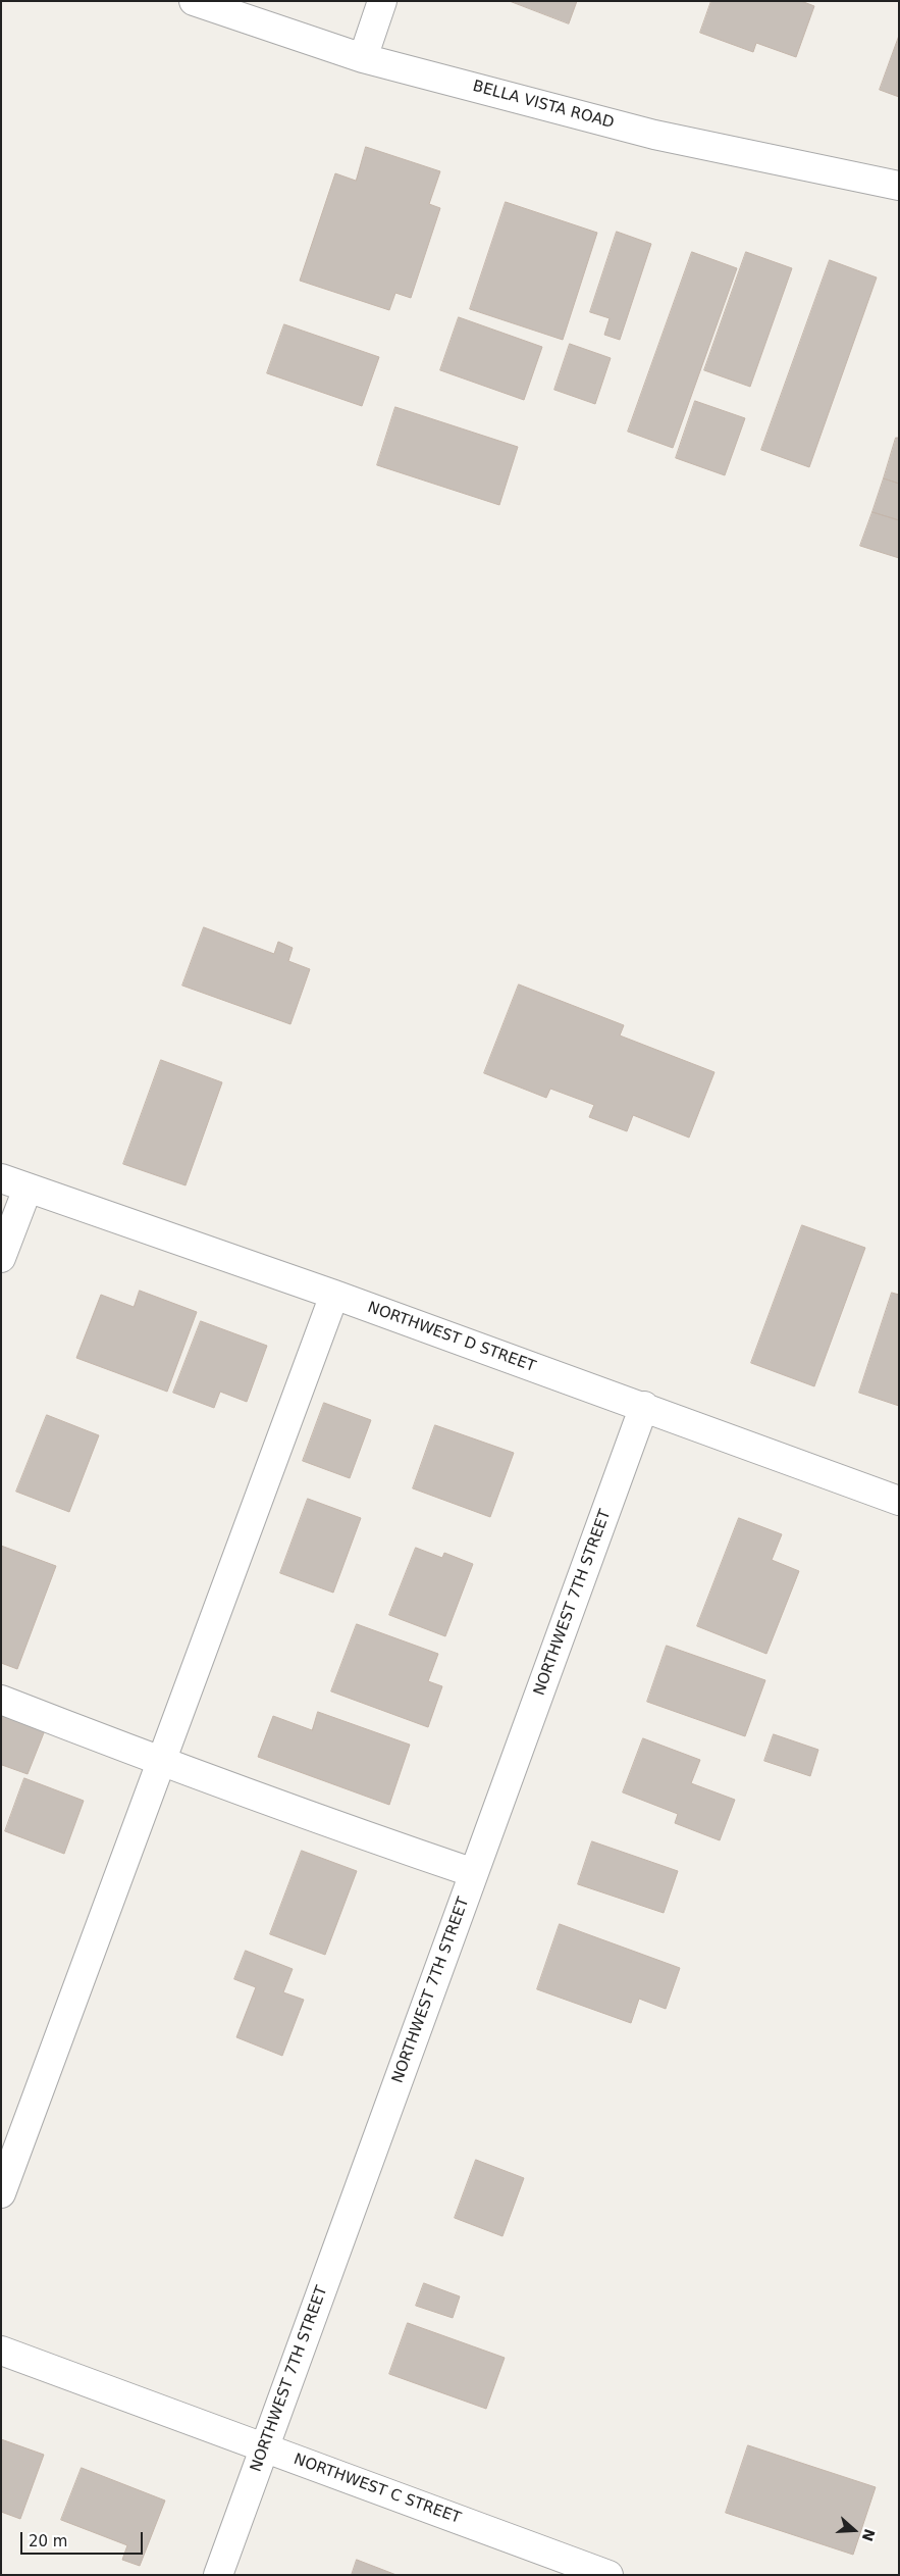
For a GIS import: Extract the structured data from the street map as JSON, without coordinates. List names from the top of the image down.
{
  "streets": {
    "street": [
      "BELLA VISTA ROAD",
      "NORTHWEST D STREET",
      "NORTHWEST 7TH STREET",
      "NORTHWEST C STREET"
    ]
  },
  "crossings": [
    ["NORTHWEST D STREET", "NORTHWEST 7TH STREET"],
    ["NORTHWEST 7TH STREET", "NORTHWEST C STREET"]
  ],
  "scale_bar": "20 m",
  "north": "right"
}
